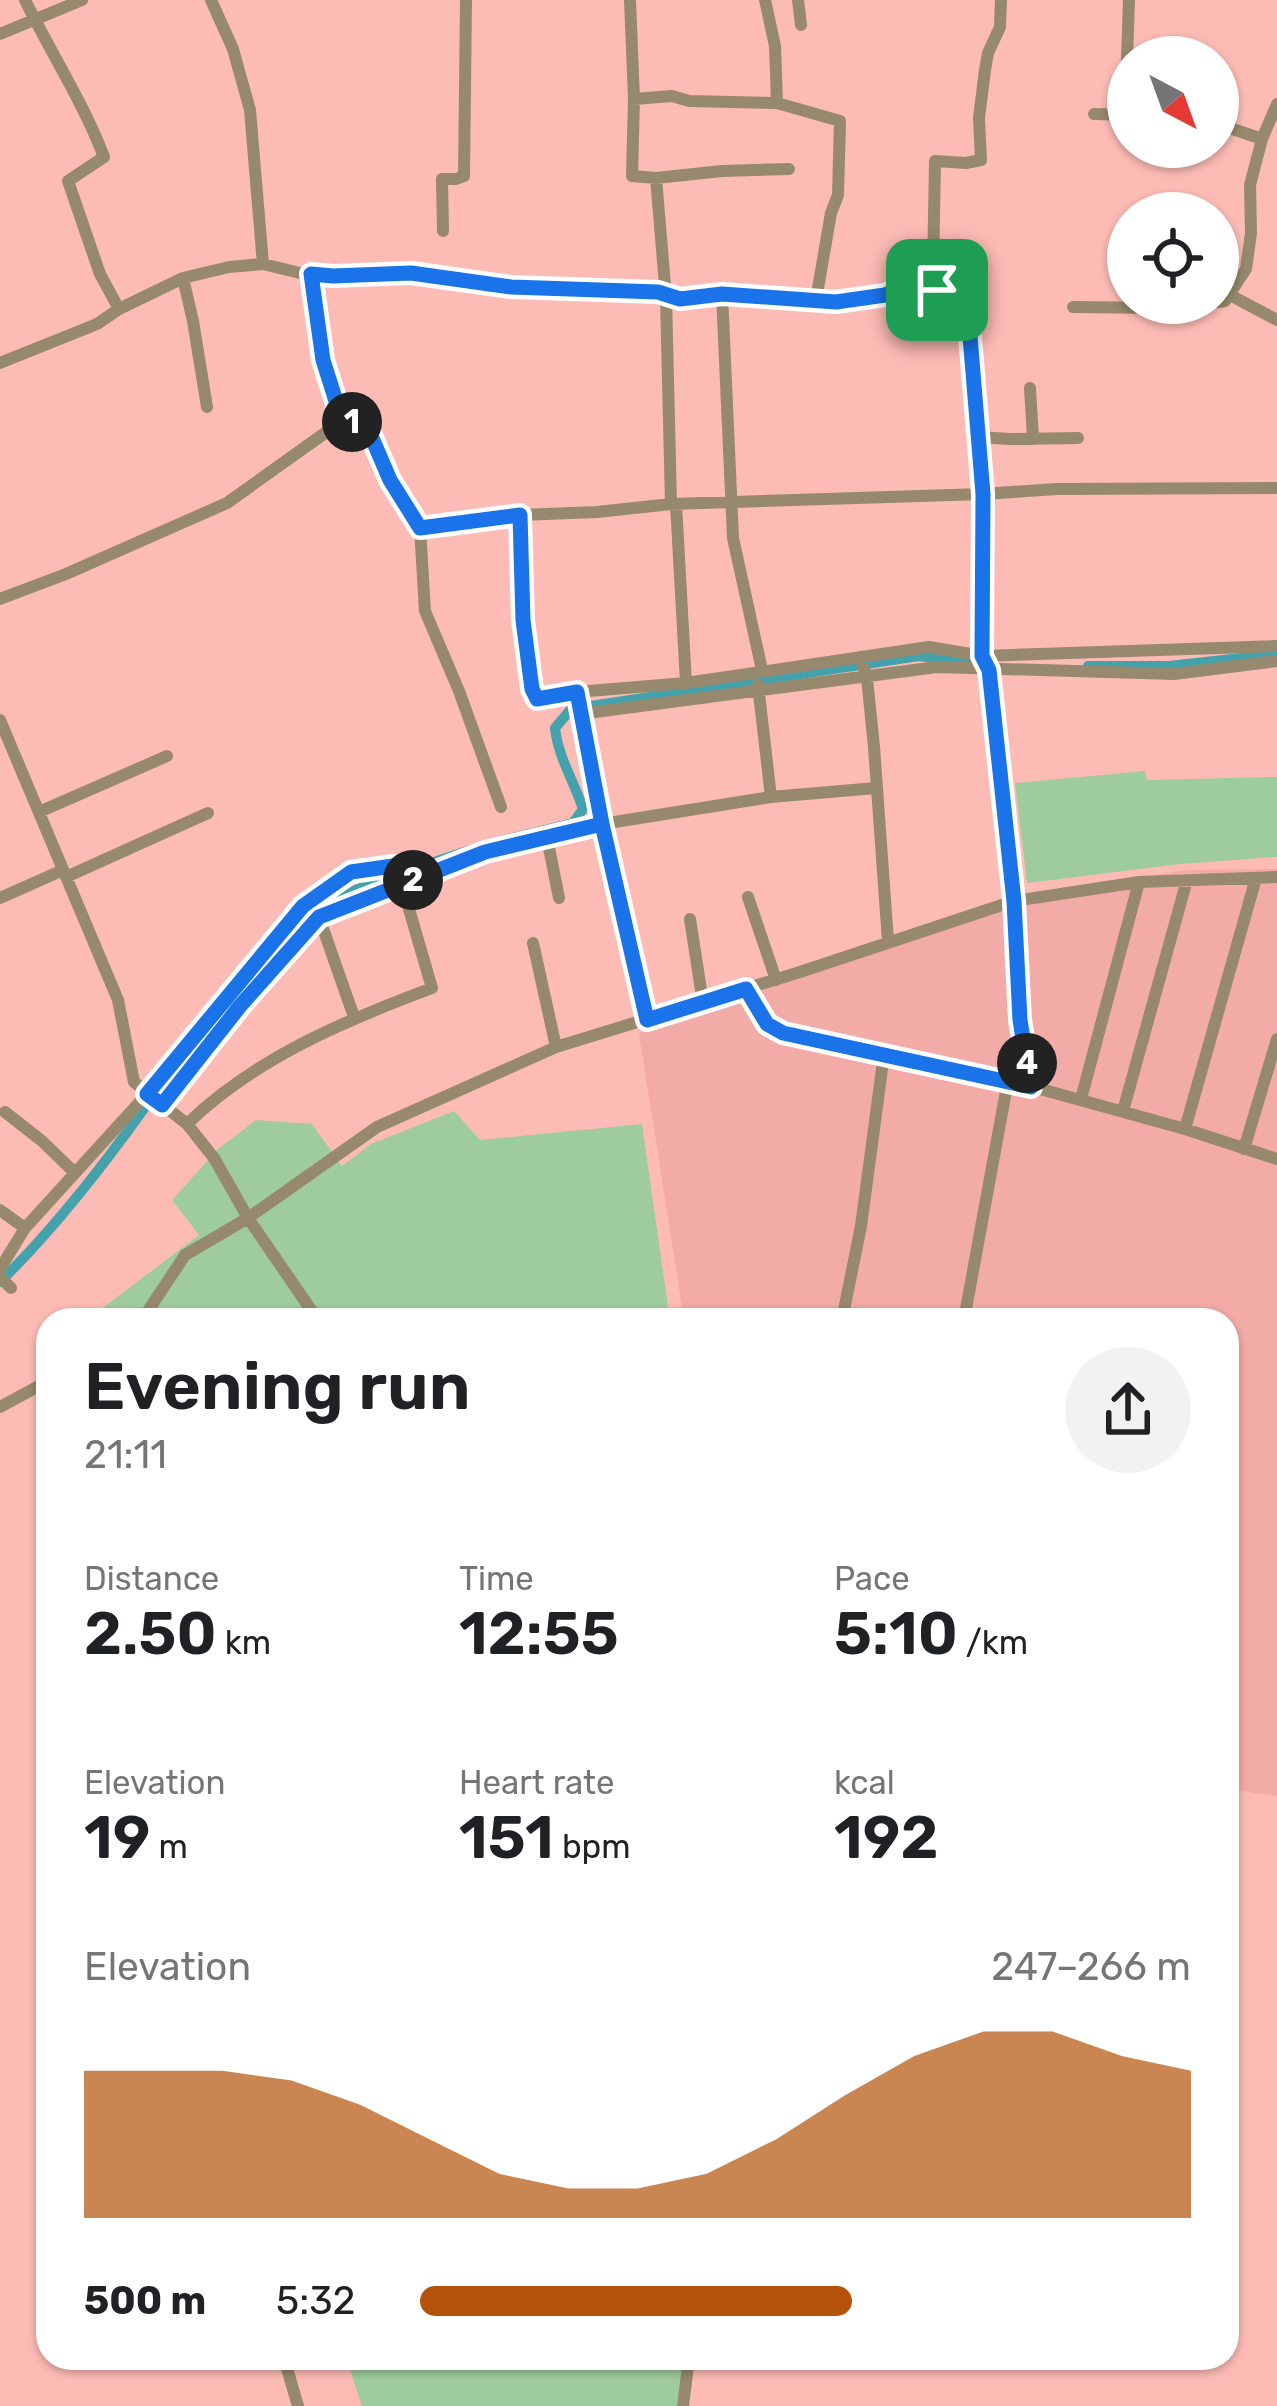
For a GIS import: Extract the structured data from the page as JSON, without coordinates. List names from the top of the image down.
{
  "north": "bottom right",
  "page": {
    "pins": ["1", "2", "4"],
    "heading": ["Evening run", "21:11"],
    "stats": [
      ["Distance", "2.50 km"],
      ["Time", "12:55"],
      ["Pace", "5:10 /km"],
      ["Elevation", "19 m"],
      ["Heart rate", "151 bpm"],
      ["kcal", "192"]
    ],
    "chart": ["Elevation", "247–266 m"],
    "list": [
      {
        "name": "500 m",
        "note": "5:32"
      }
    ]
  }
}
